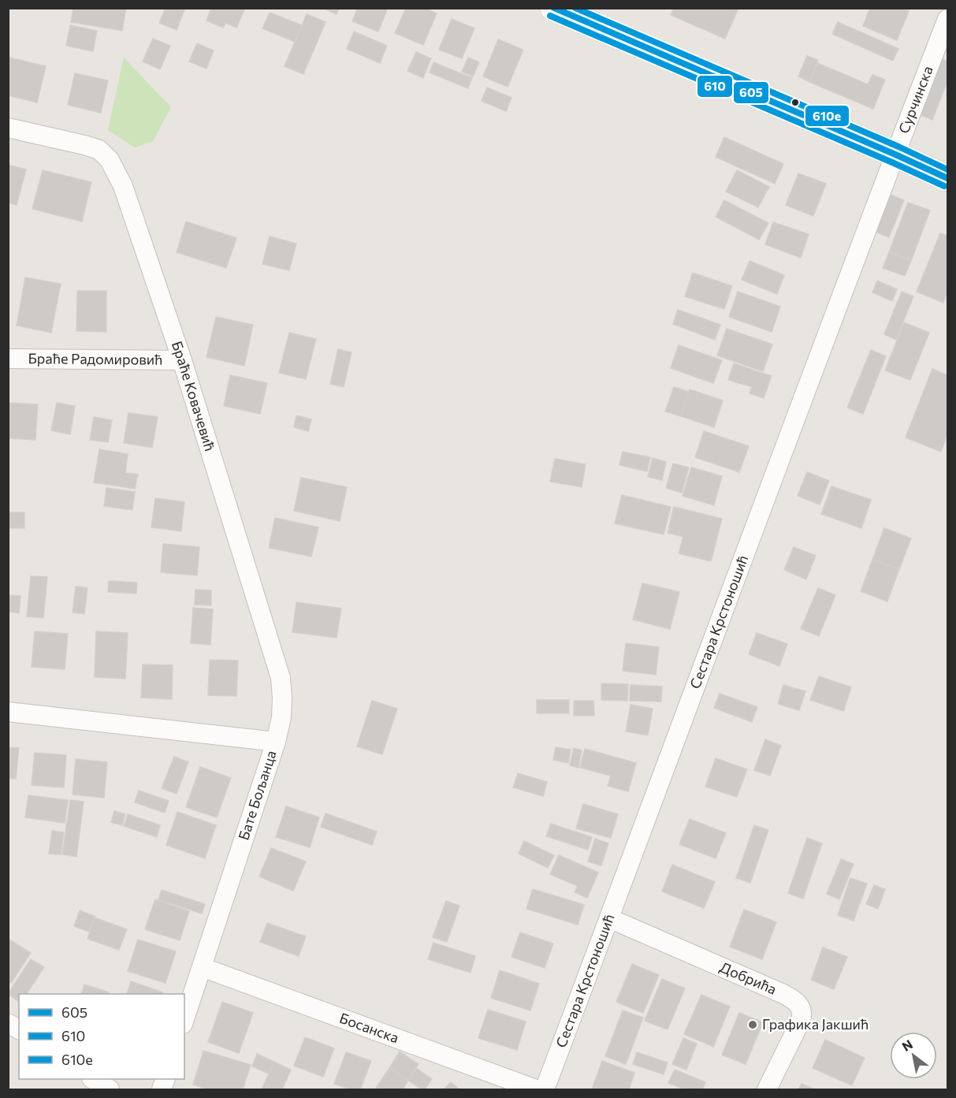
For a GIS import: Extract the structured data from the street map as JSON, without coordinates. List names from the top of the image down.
{
  "streets": {
    "street": [
      "Сурчинска",
      "Браће Радомировић",
      "Браће Ковачевић",
      "Сестара Крстоношић",
      "Бате Бољанца",
      "Добрића",
      "Босанска"
    ]
  },
  "crossings": [
    ["Сурчинска", "Сестара Крстоношић"],
    ["Браће Радомировић", "Браће Ковачевић"],
    ["Браће Ковачевић", "Бате Бољанца"],
    ["Сестара Крстоношић", "Добрића"],
    ["Бате Бољанца", "Босанска"]
  ],
  "places": ["Графика Јакшић"],
  "lines": ["transit line 605", "transit line 610e", "transit line 610"],
  "legend": ["605", "610", "610e"],
  "north": "top left"
}
